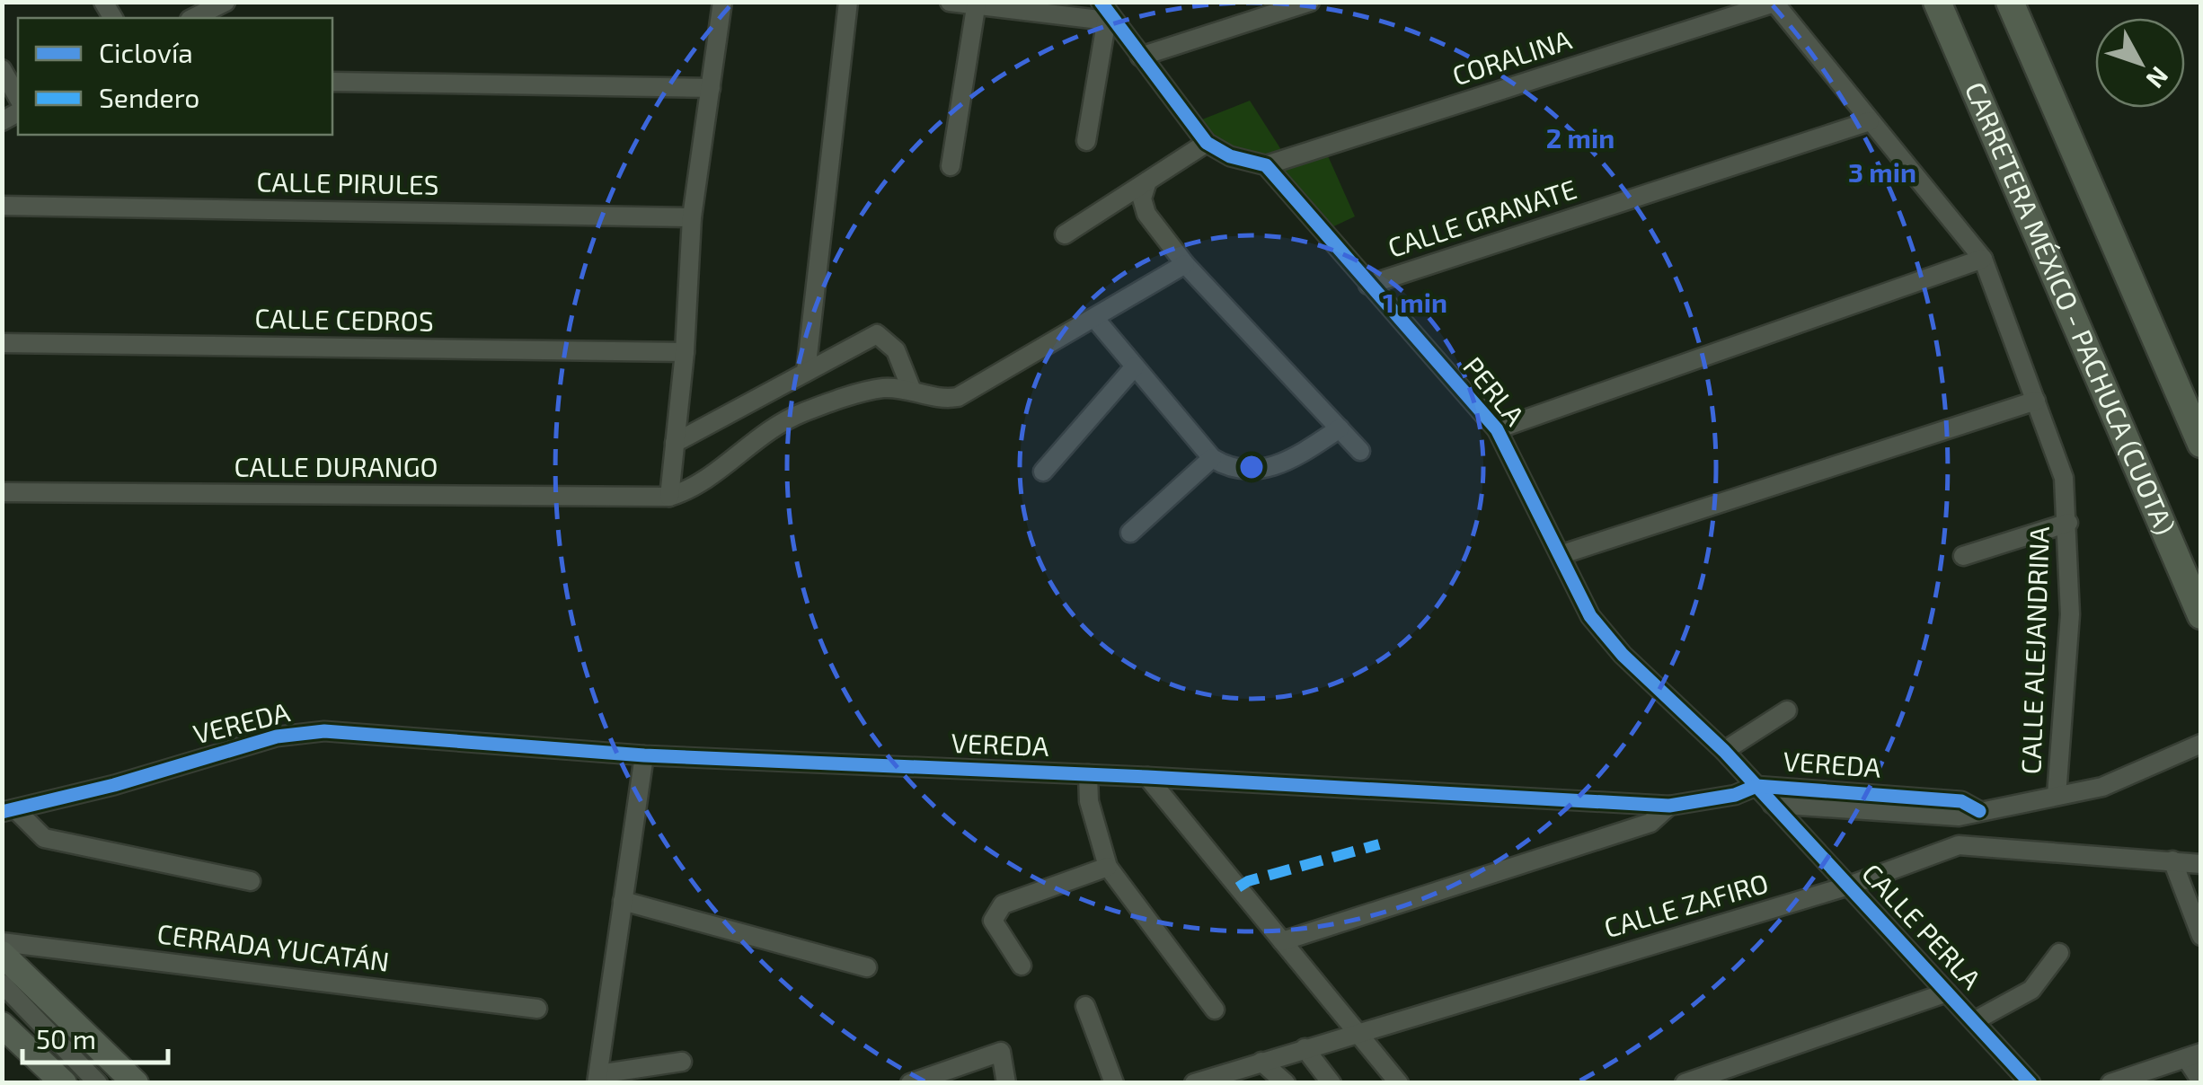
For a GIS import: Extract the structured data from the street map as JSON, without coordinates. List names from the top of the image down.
{
  "streets": {
    "highway": ["CARRETERA MÉXICO - PACHUCA (CUOTA)"],
    "street": [
      "CORALINA",
      "CALLE PIRULES",
      "CALLE GRANATE",
      "CALLE CEDROS",
      "PERLA",
      "CALLE DURANGO",
      "CALLE ALEJANDRINA",
      "VEREDA",
      "CALLE ZAFIRO",
      "CALLE PERLA",
      "CERRADA YUCATÁN"
    ]
  },
  "crossings": [
    ["CORALINA", "PERLA"],
    ["CORALINA", "CALLE ALEJANDRINA"],
    ["CALLE GRANATE", "PERLA"],
    ["CALLE GRANATE", "CALLE ALEJANDRINA"],
    ["PERLA", "VEREDA"],
    ["PERLA", "CALLE PERLA"],
    ["CALLE ALEJANDRINA", "VEREDA"],
    ["VEREDA", "CALLE PERLA"],
    ["CALLE ZAFIRO", "CALLE PERLA"]
  ],
  "legend": ["Ciclovía", "Sendero"],
  "scale_bar": "50 m",
  "north": "bottom right",
  "rings": ["2 min", "3 min", "1 min"]
}
